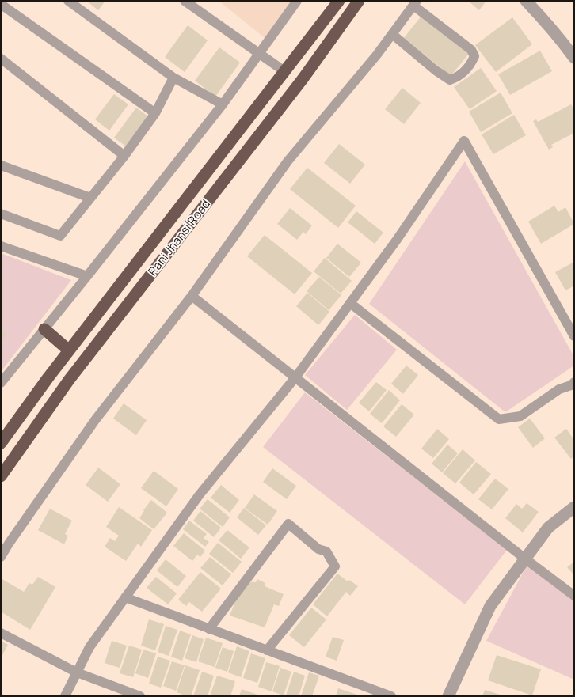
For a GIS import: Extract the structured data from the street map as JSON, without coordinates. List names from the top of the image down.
{
  "streets": {
    "highway": ["Rani Jhansi Road"]
  }
}
